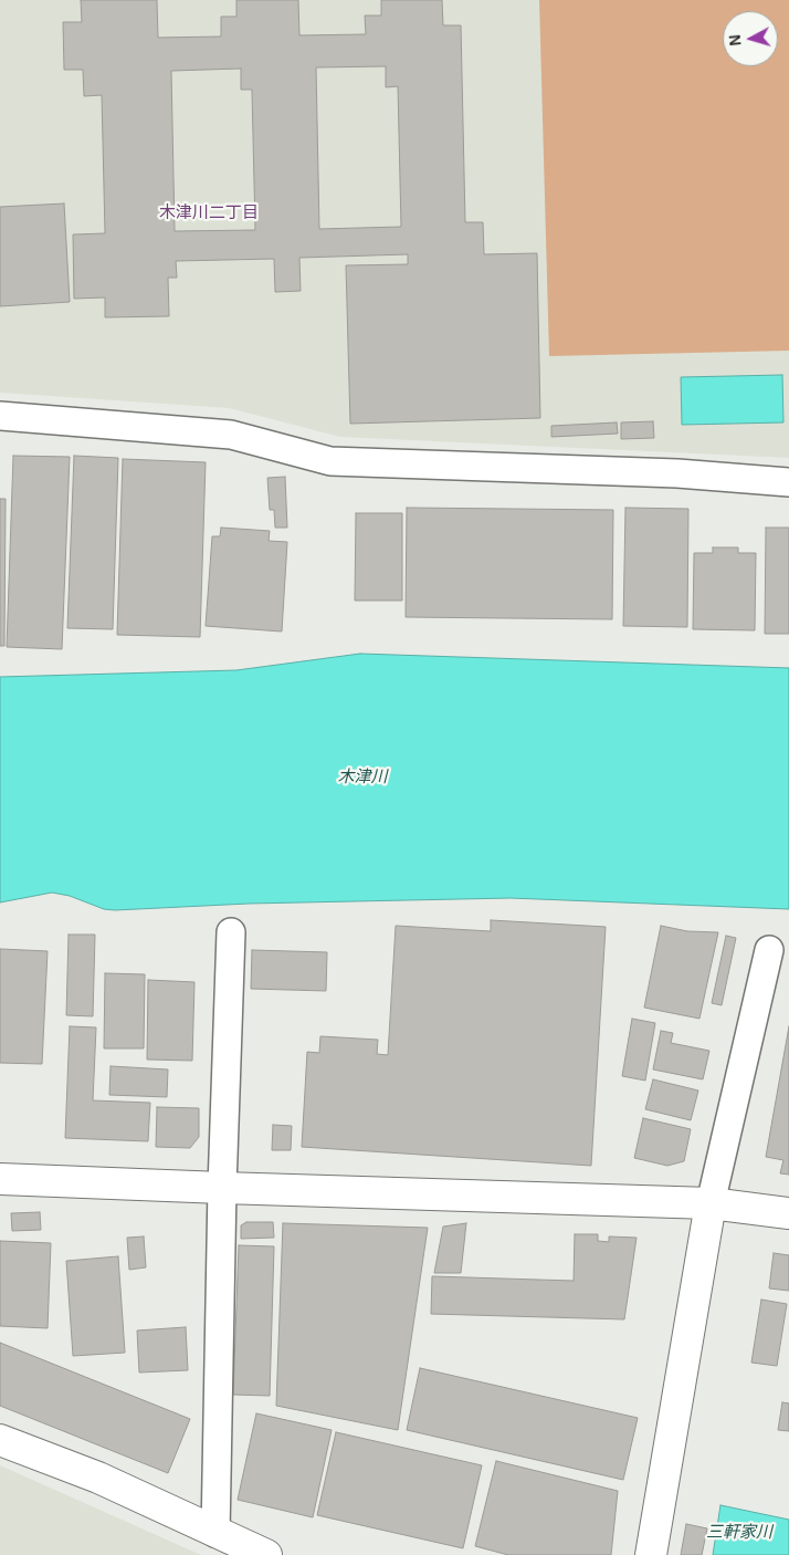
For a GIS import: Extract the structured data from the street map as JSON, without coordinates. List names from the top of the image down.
{
  "districts": ["木津川二丁目"],
  "water": ["木津川", "三軒家川"],
  "north": "left"
}
